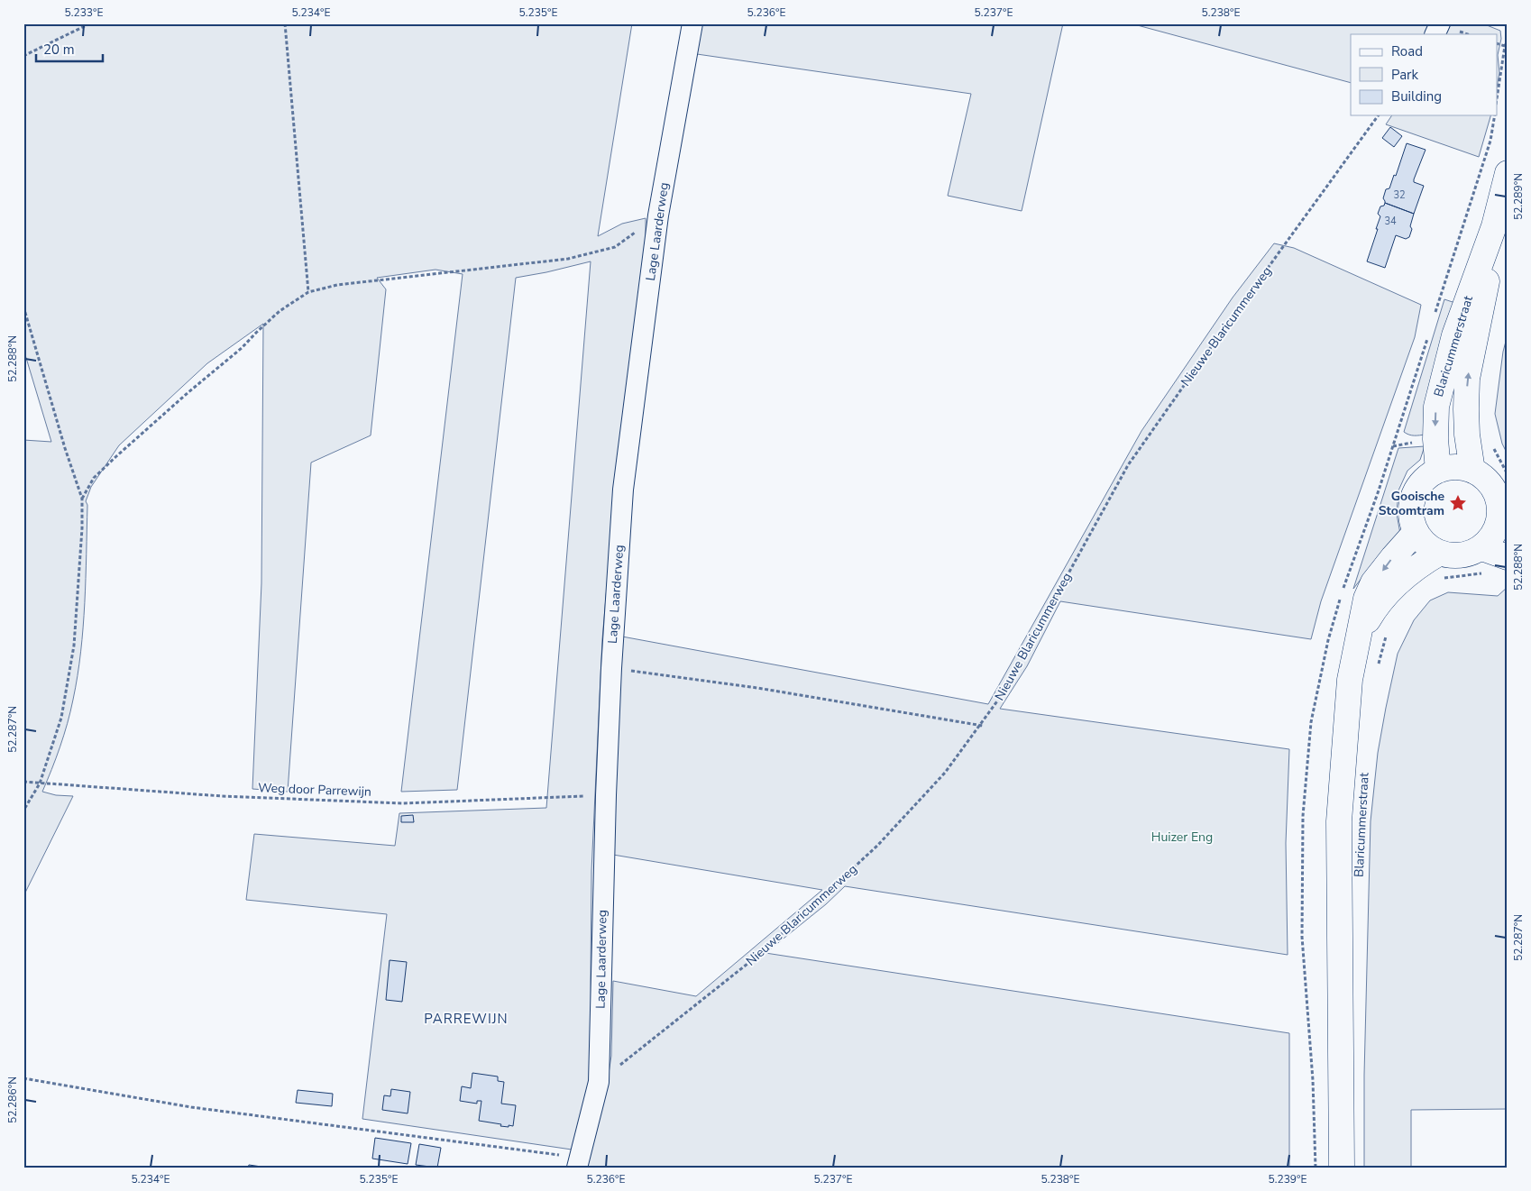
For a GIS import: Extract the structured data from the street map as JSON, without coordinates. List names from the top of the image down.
{
  "streets": {
    "main road": ["Blaricummerstraat"],
    "street": ["Lage Laarderweg"],
    "path": ["Nieuwe Blaricummerweg", "Weg door Parrewijn"]
  },
  "crossings": [
    ["Lage Laarderweg", "Nieuwe Blaricummerweg"],
    ["Lage Laarderweg", "Weg door Parrewijn"]
  ],
  "districts": ["PARREWIJN"],
  "parks": ["Huizer Eng"],
  "places": {
    "place": ["Gooische Stoomtram"]
  },
  "house_numbers": ["32", "34"],
  "legend": ["Road", "Park", "Building"],
  "scale_bar": "20 m",
  "coordinates": [
    "5.233°E",
    "5.234°E",
    "5.235°E",
    "5.236°E",
    "5.237°E",
    "5.238°E",
    "52.289°N",
    "52.288°N",
    "52.287°N",
    "52.286°N",
    "5.239°E"
  ]
}
